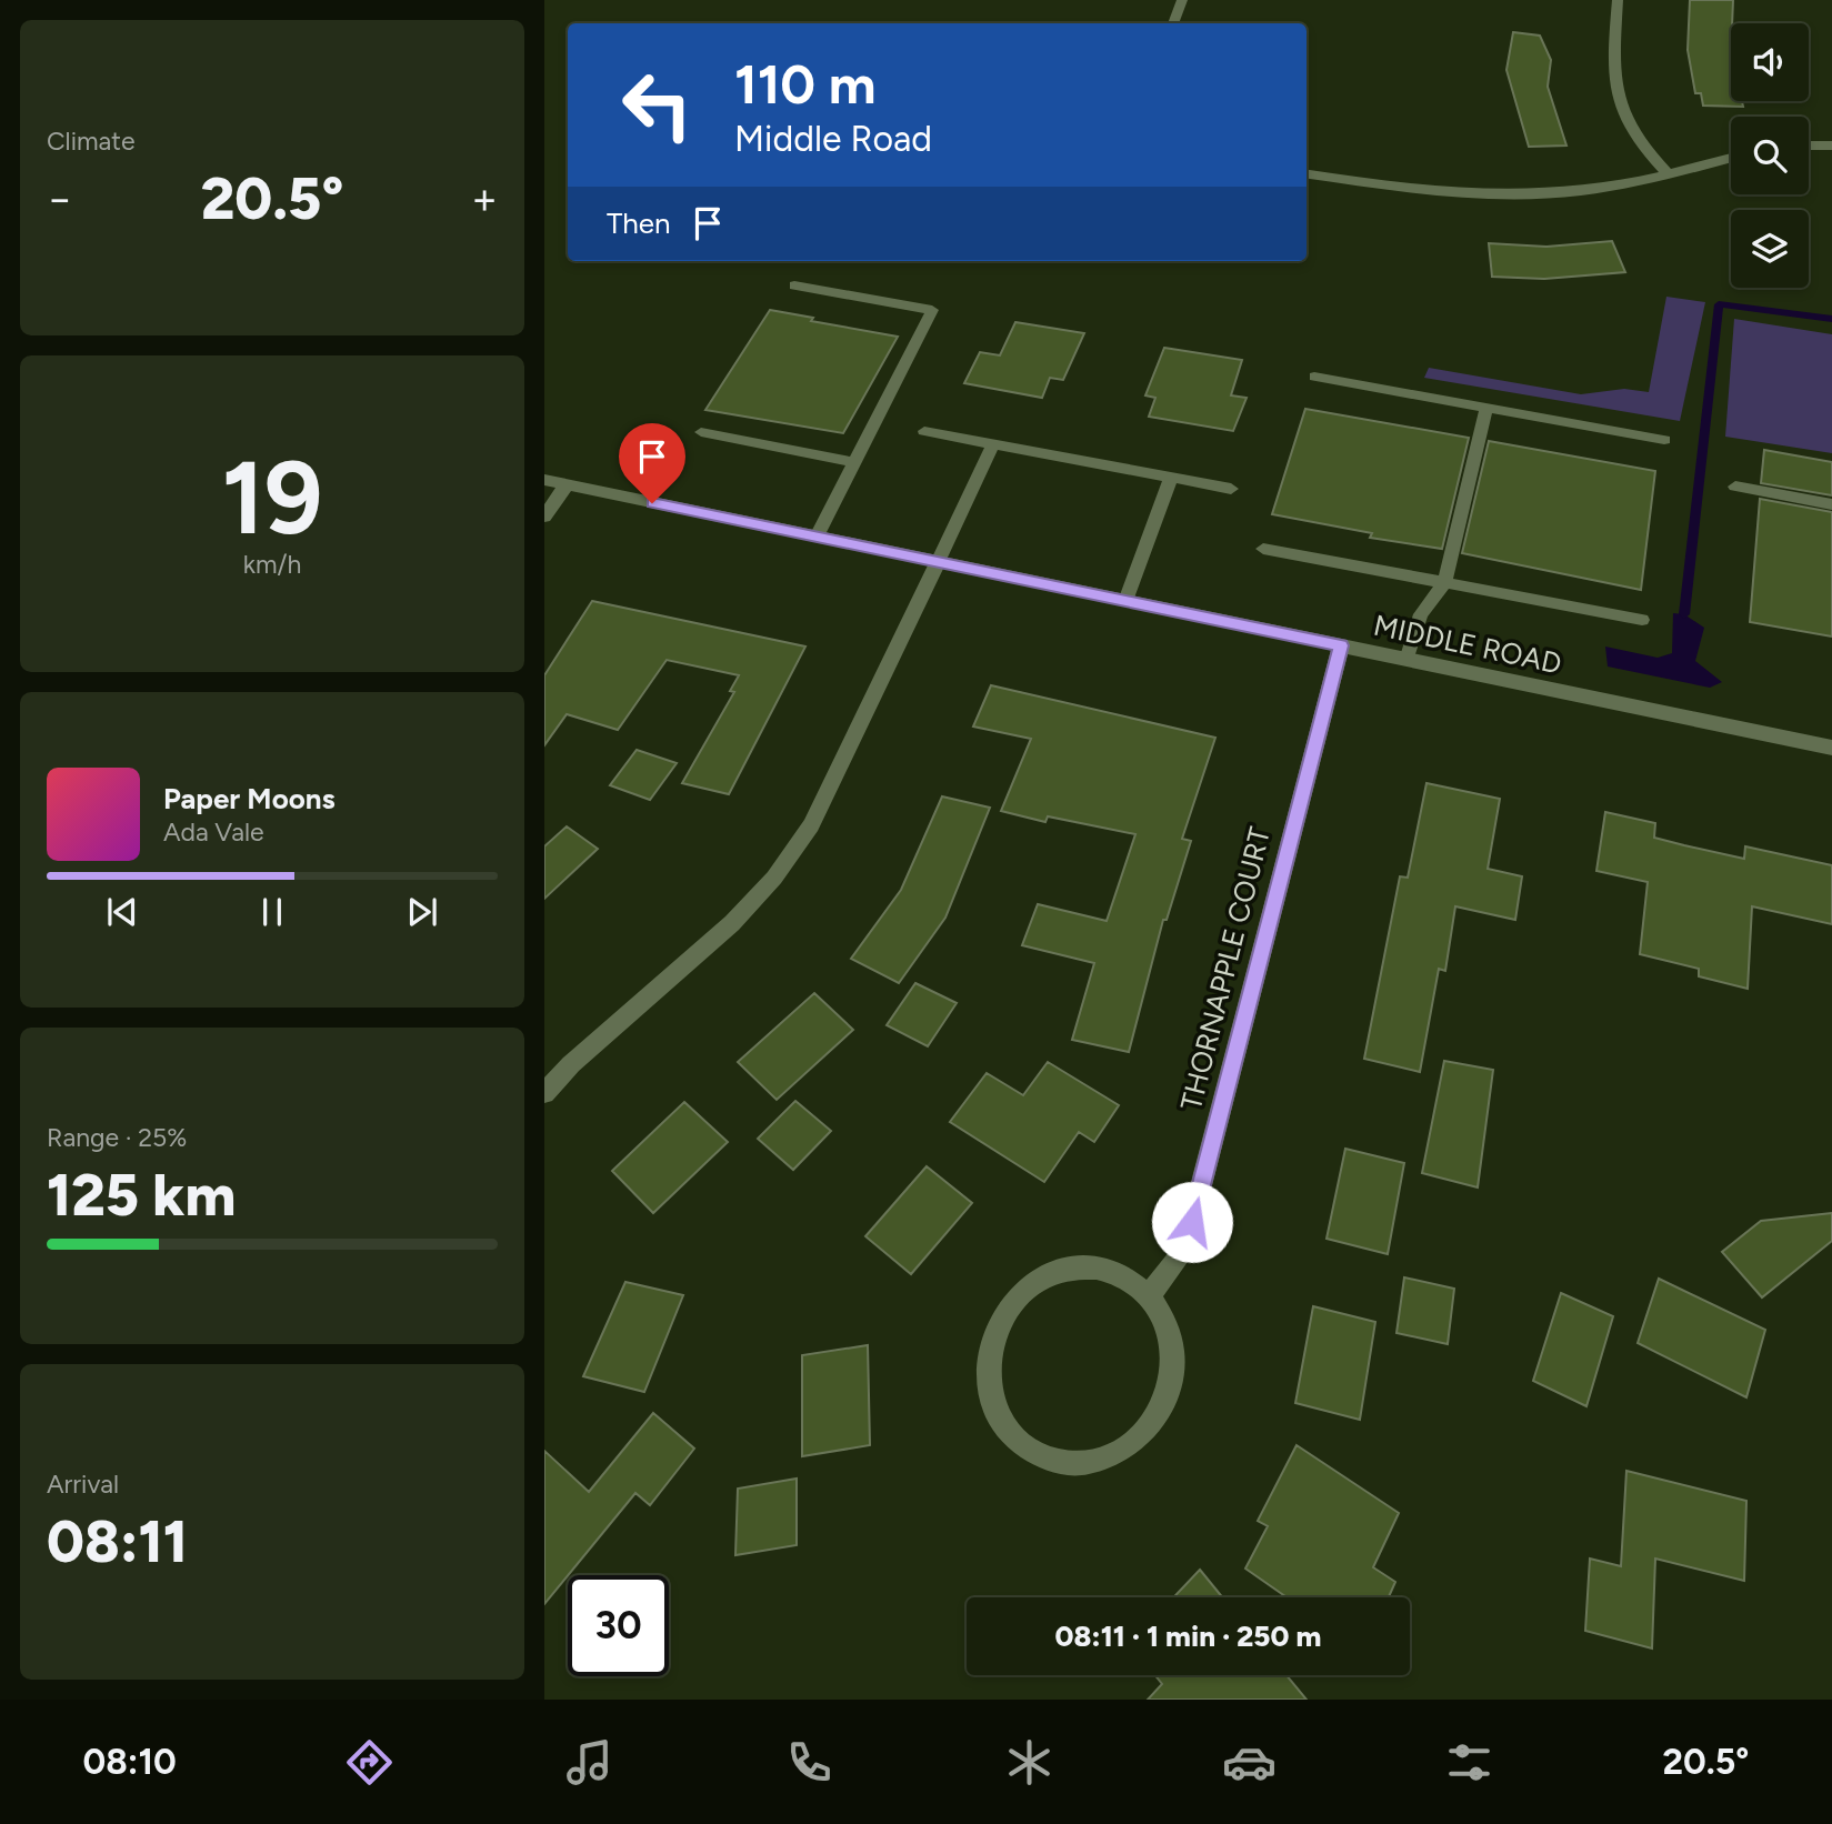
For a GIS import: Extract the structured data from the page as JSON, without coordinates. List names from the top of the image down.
{
  "streets": {
    "street": ["MIDDLE ROAD", "THORNAPPLE COURT"]
  },
  "crossings": [
    ["MIDDLE ROAD", "THORNAPPLE COURT"]
  ],
  "page": {
    "tile": [
      "Climate",
      ["19", "km/h"],
      ["Range · 25%", "125 km"],
      ["Arrival", "08:11"]
    ],
    "turn": ["110 m", "Middle Road"],
    "heat": ["−", "20.5°", "+"],
    "then": "Then",
    "song": ["Paper Moons", "Ada Vale"],
    "limit": "30",
    "trip": "08:11 · 1 min · 250 m",
    "tabs": ["08:10", "20.5°"]
  }
}
